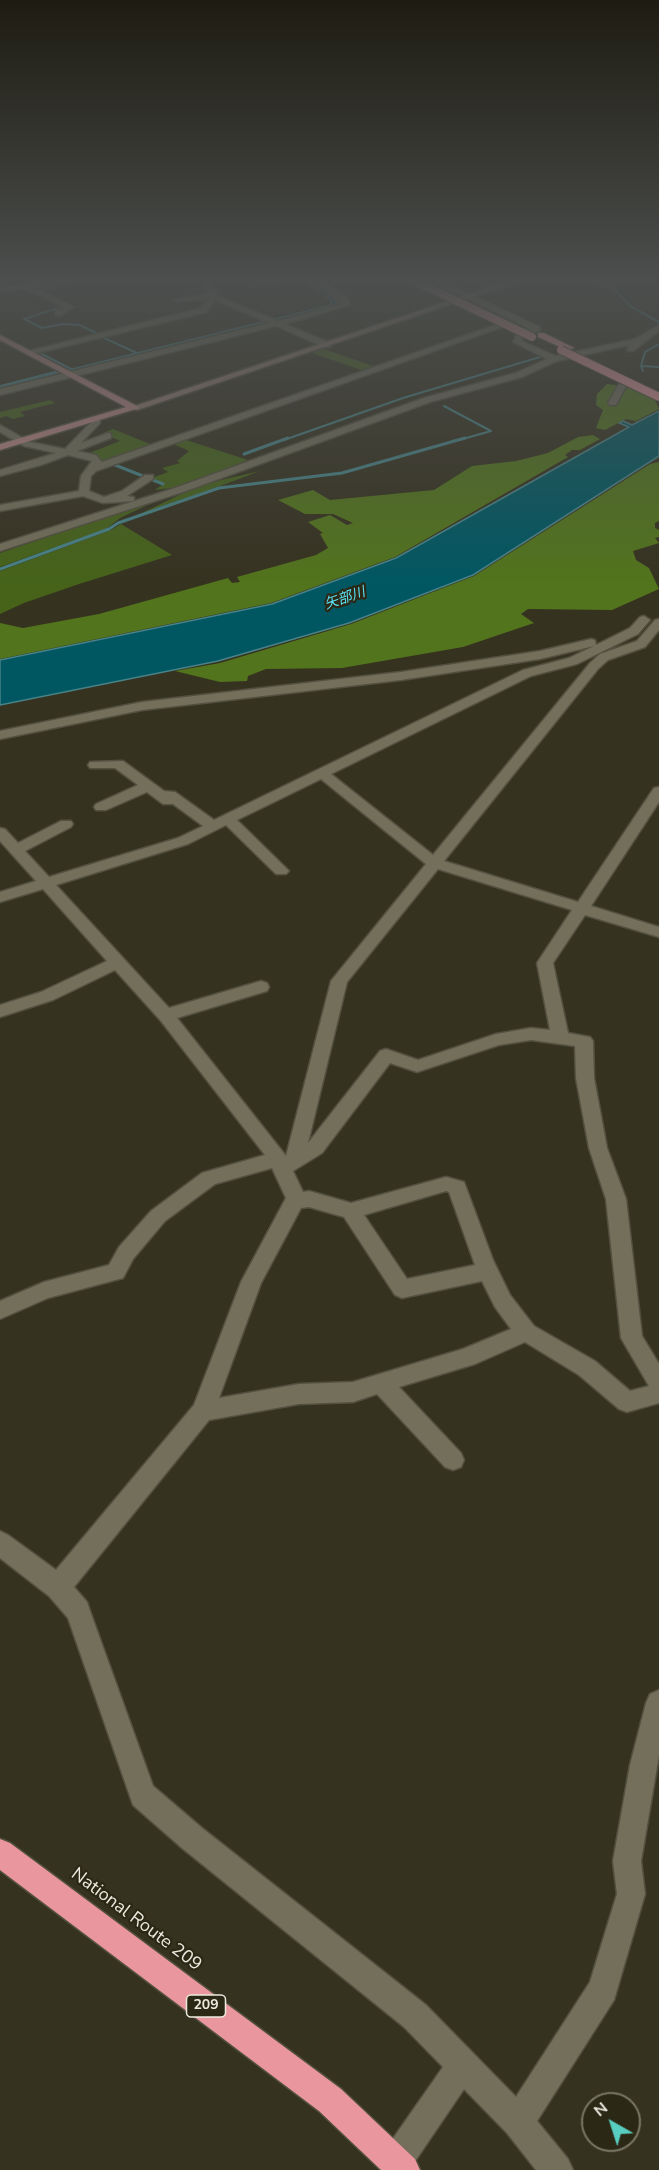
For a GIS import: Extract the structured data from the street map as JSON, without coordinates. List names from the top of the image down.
{
  "streets": {
    "highway": ["National Route 209", "209"]
  },
  "water": ["矢部川"],
  "north": "top left"
}
